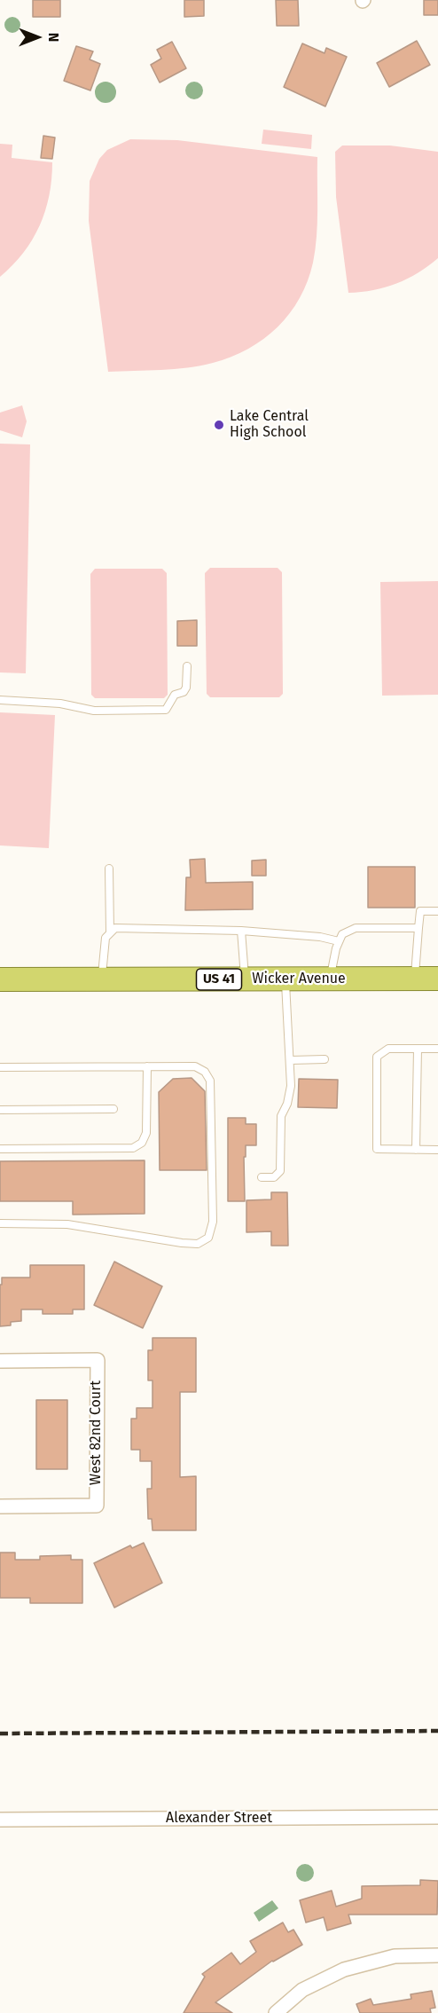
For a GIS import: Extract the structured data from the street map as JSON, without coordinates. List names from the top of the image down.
{
  "streets": {
    "highway": ["US 41", "Wicker Avenue"],
    "street": ["West 82nd Court", "Alexander Street"]
  },
  "places": ["Lake Central High School"],
  "north": "right"
}
